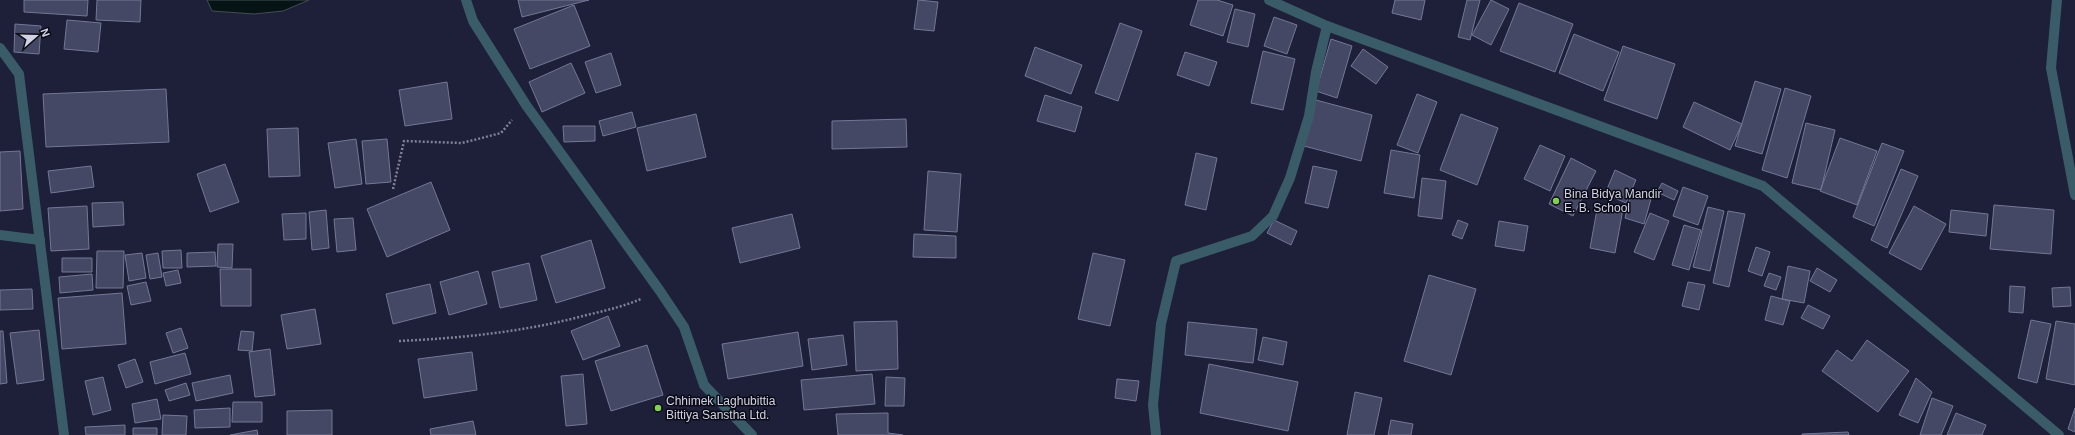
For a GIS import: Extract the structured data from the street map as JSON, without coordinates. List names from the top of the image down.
{
  "places": ["Bina Bidya Mandir E. B. School", "Chhimek Laghubittia Bittiya Sanstha Ltd."],
  "north": "right"
}
